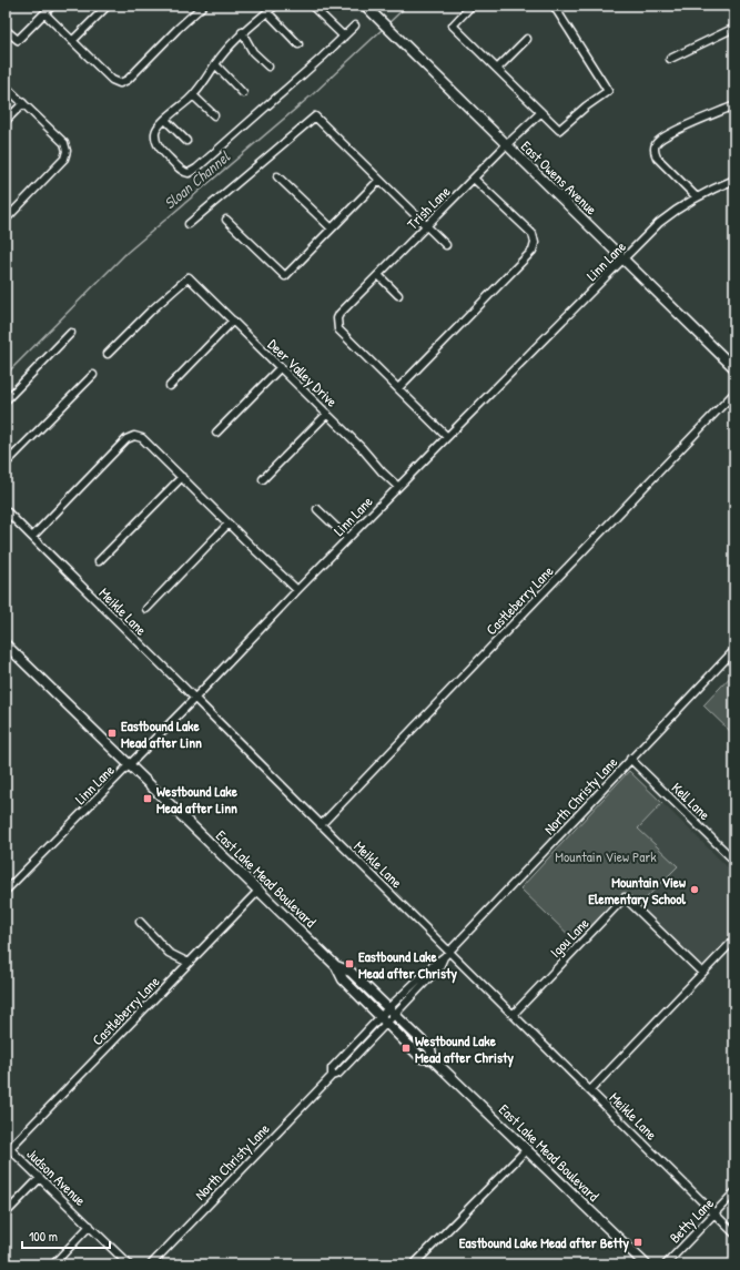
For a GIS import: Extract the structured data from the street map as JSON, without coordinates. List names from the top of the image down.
{
  "streets": {
    "main road": ["East Owens Avenue", "East Lake Mead Boulevard"],
    "street": [
      "Trish Lane",
      "Linn Lane",
      "Deer Valley Drive",
      "Castleberry Lane",
      "Meikle Lane",
      "North Christy Lane",
      "Kell Lane",
      "Igou Lane",
      "Judson Avenue",
      "Betty Lane"
    ]
  },
  "crossings": [
    ["East Owens Avenue", "Trish Lane"],
    ["East Owens Avenue", "Linn Lane"],
    ["Linn Lane", "Deer Valley Drive"],
    ["Linn Lane", "Meikle Lane"],
    ["Linn Lane", "East Lake Mead Boulevard"],
    ["Castleberry Lane", "Meikle Lane"],
    ["Castleberry Lane", "East Lake Mead Boulevard"],
    ["Castleberry Lane", "Judson Avenue"],
    ["Meikle Lane", "North Christy Lane"],
    ["Meikle Lane", "Igou Lane"],
    ["Meikle Lane", "Betty Lane"],
    ["North Christy Lane", "Kell Lane"],
    ["North Christy Lane", "East Lake Mead Boulevard"]
  ],
  "water": ["Sloan Channel"],
  "parks": ["Mountain View Park"],
  "places": {
    "transit": [
      "Eastbound Lake Mead after Linn",
      "Westbound Lake Mead after Linn",
      "Eastbound Lake Mead after Christy",
      "Westbound Lake Mead after Christy",
      "Eastbound Lake Mead after Betty"
    ],
    "other": ["Mountain View Elementary School"]
  },
  "scale_bar": "100 m"
}
